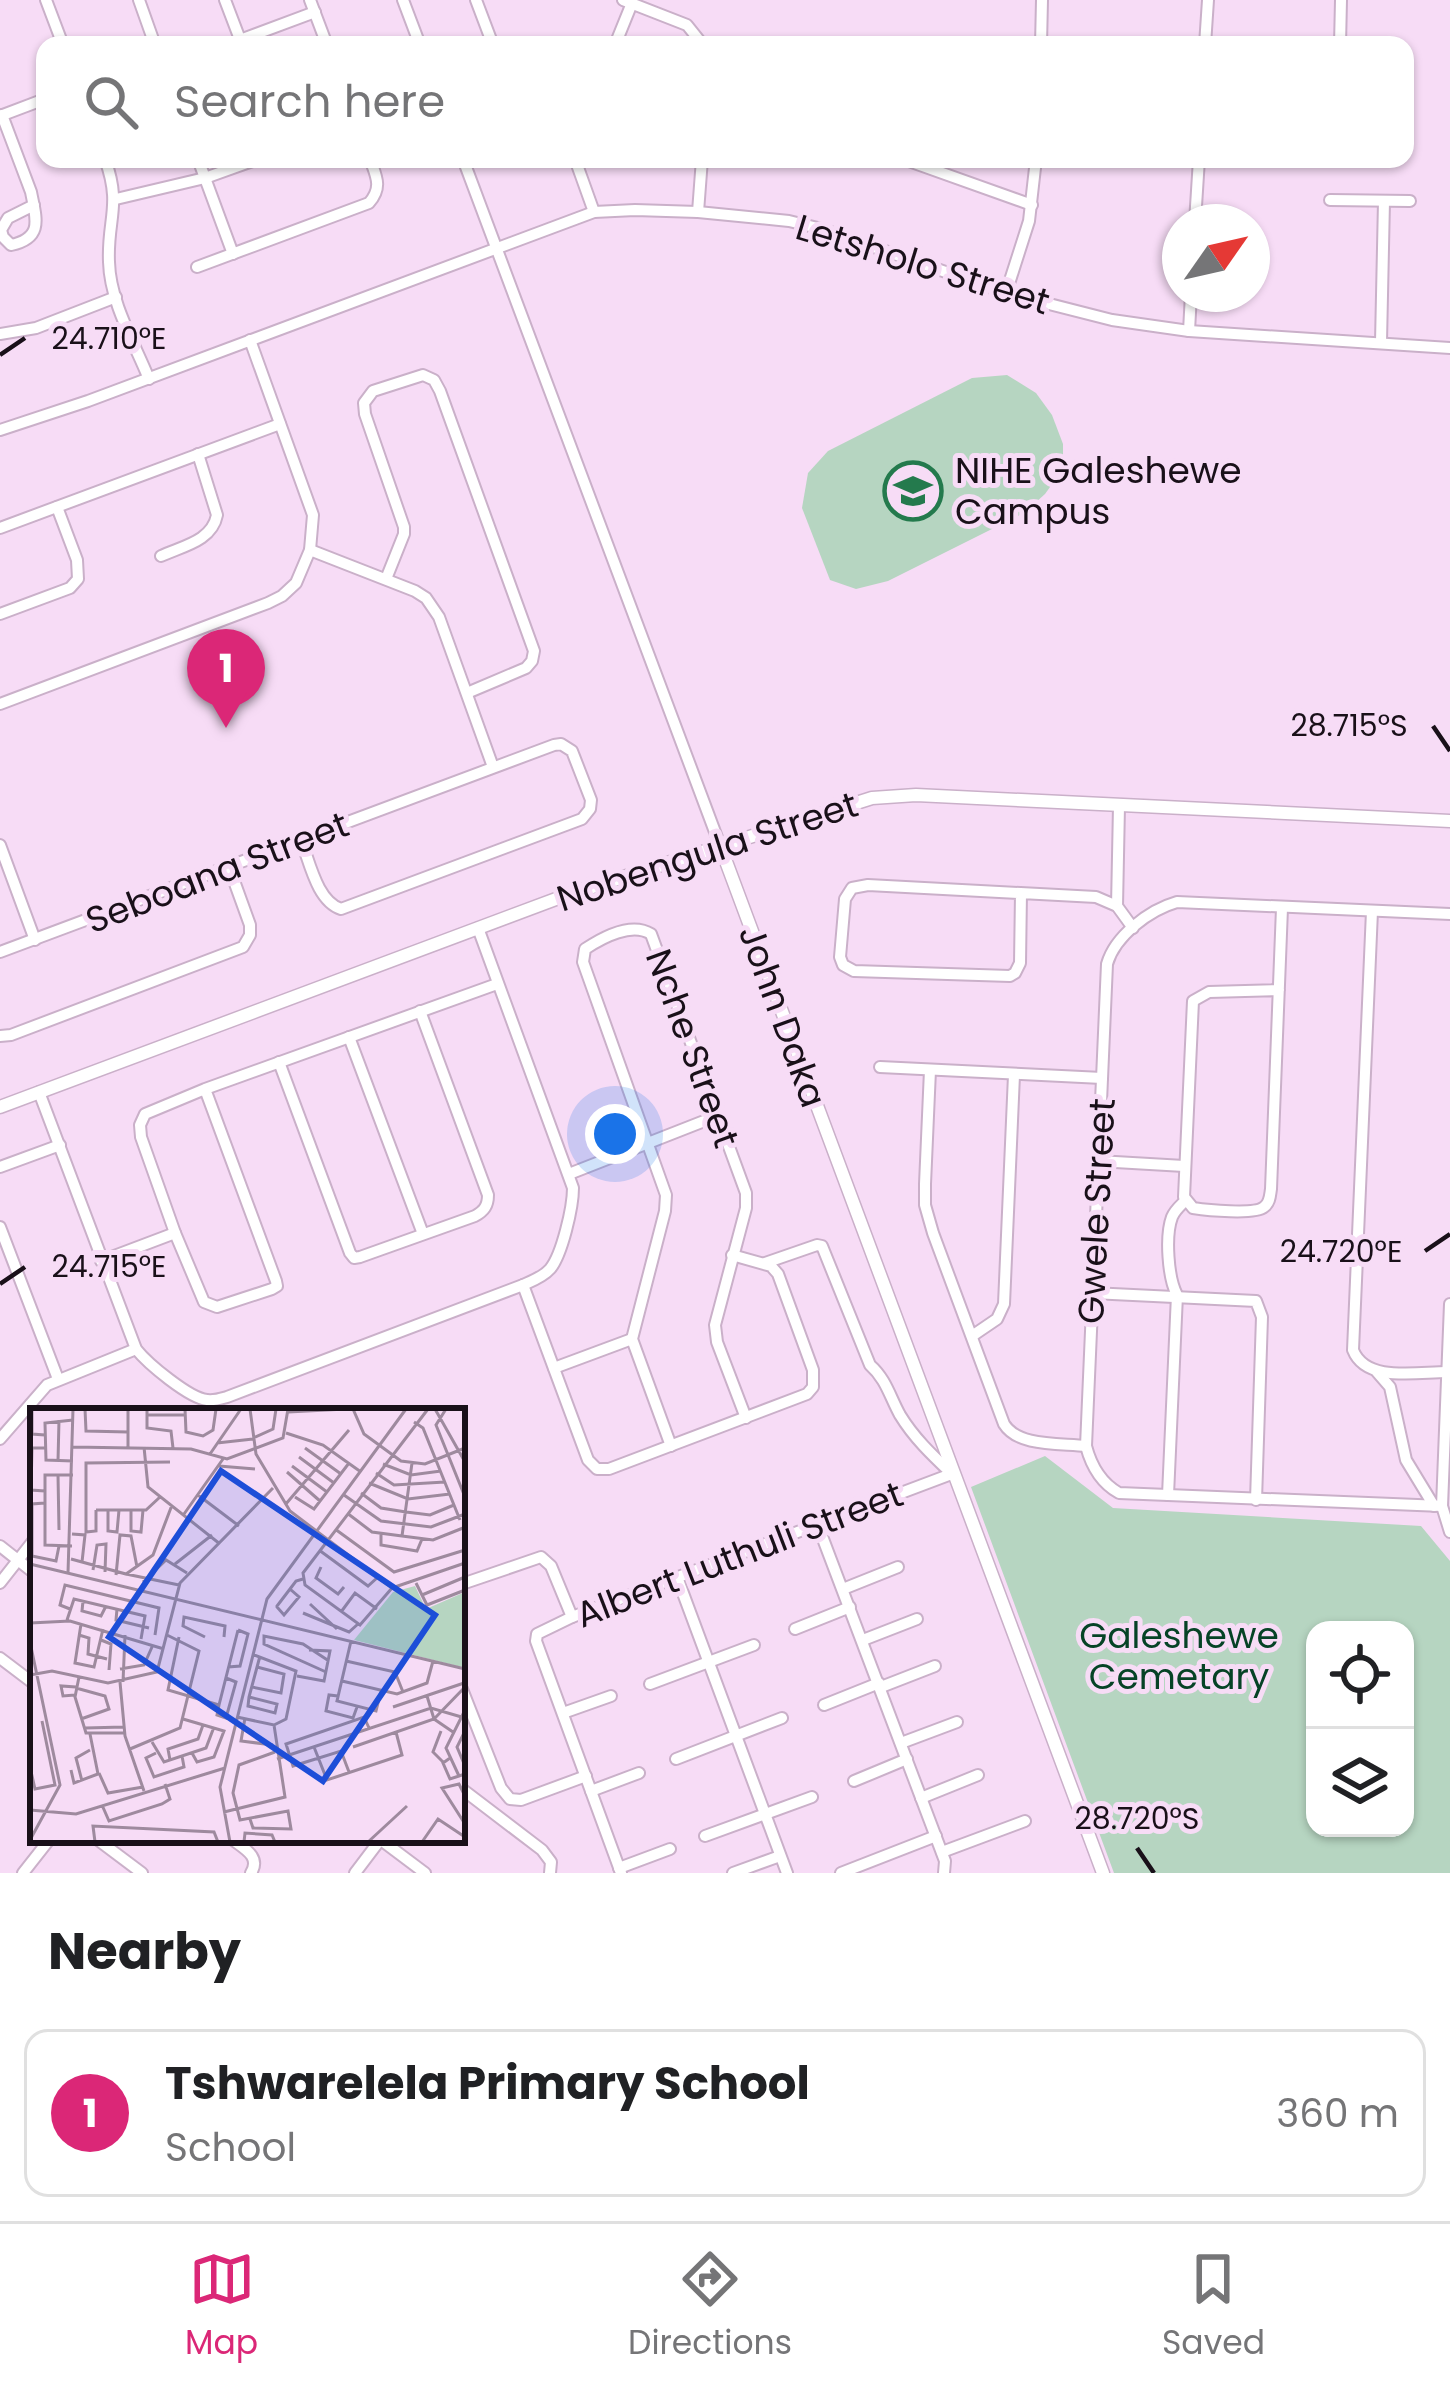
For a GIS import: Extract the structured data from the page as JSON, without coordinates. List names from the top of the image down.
{
  "streets": {
    "street": [
      "Letsholo Street",
      "Nobengula Street",
      "Seboana Street",
      "John Daka",
      "Nche Street",
      "Gwele Street",
      "Albert Luthuli Street"
    ]
  },
  "crossings": [
    ["Letsholo Street", "John Daka"],
    ["Nobengula Street", "John Daka"],
    ["John Daka", "Albert Luthuli Street"]
  ],
  "parks": ["Galeshewe Cemetary"],
  "places": {
    "school or university": ["NIHE Galeshewe Campus"]
  },
  "north": "top right",
  "page": {
    "search": "Search here",
    "pins": "1",
    "heading": "Nearby",
    "list": [
      {
        "mark": "1",
        "name": "Tshwarelela Primary School",
        "note": "School",
        "value": "360 m"
      }
    ],
    "nav": ["Map", "Directions", "Saved"]
  },
  "coordinates": [
    "24.710°E",
    "28.715°S",
    "24.720°E",
    "24.715°E",
    "28.720°S"
  ]
}
